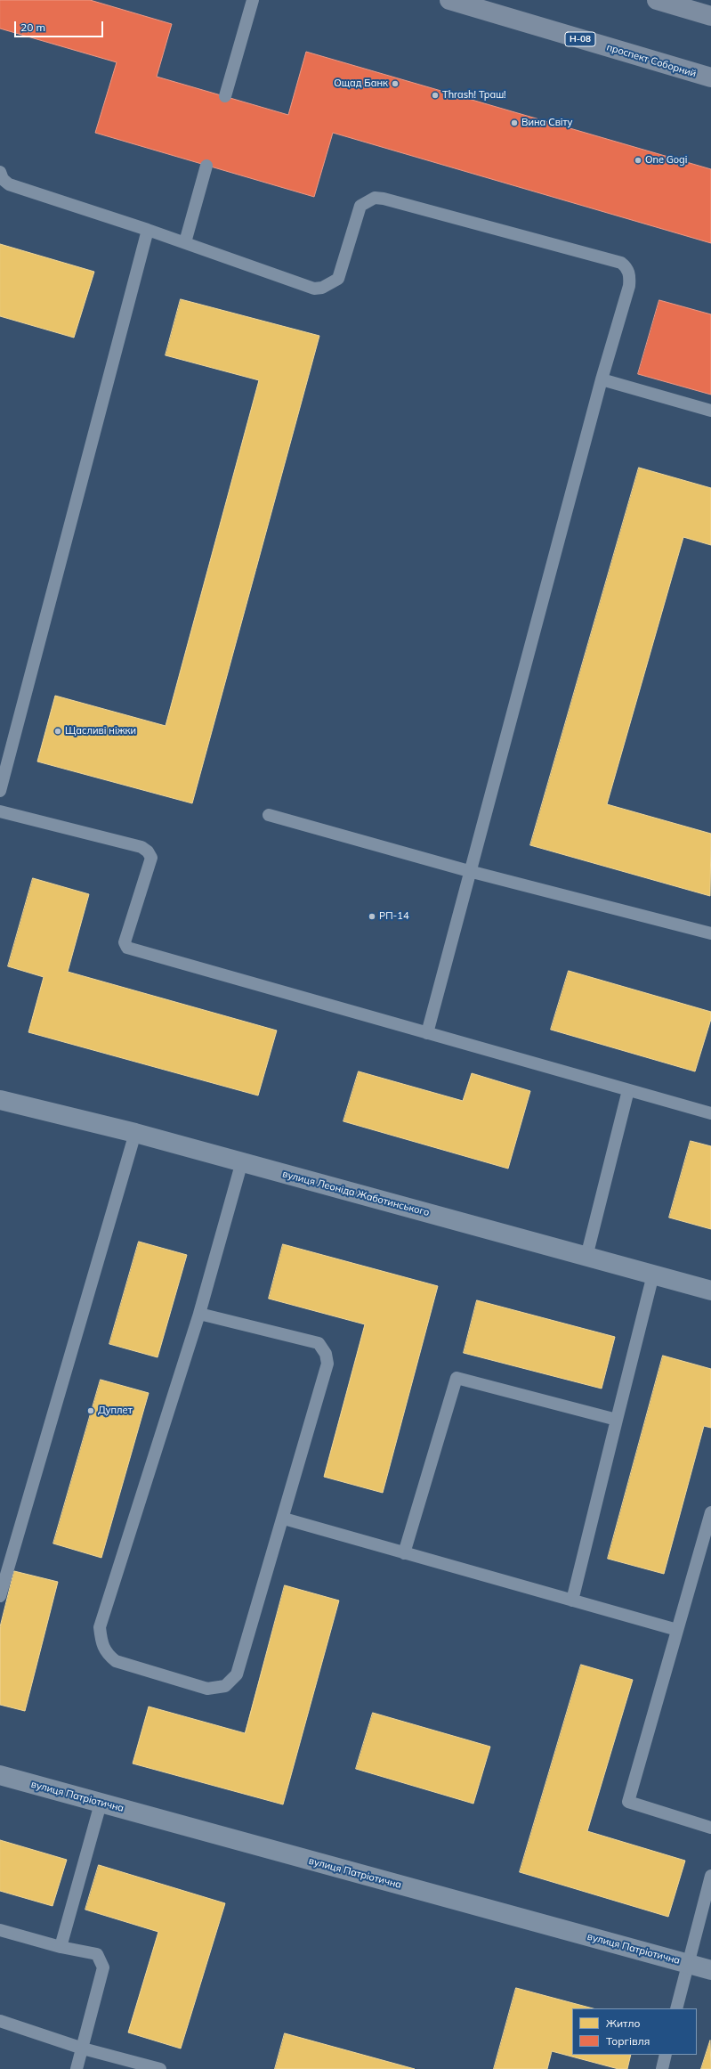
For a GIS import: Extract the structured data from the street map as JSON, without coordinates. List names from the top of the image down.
{
  "streets": {
    "main road": ["Н-08", "проспект Соборний"],
    "street": ["вулиця Леоніда Жаботинського", "вулиця Патріотична"]
  },
  "places": [
    "Ощад Банк",
    "Thrash! Траш!",
    "Вина Світу",
    "One Gogi",
    "Щасливі ніжки",
    "РП-14",
    "Дуплет"
  ],
  "legend": ["Житло", "Торгівля"],
  "scale_bar": "20 m"
}
